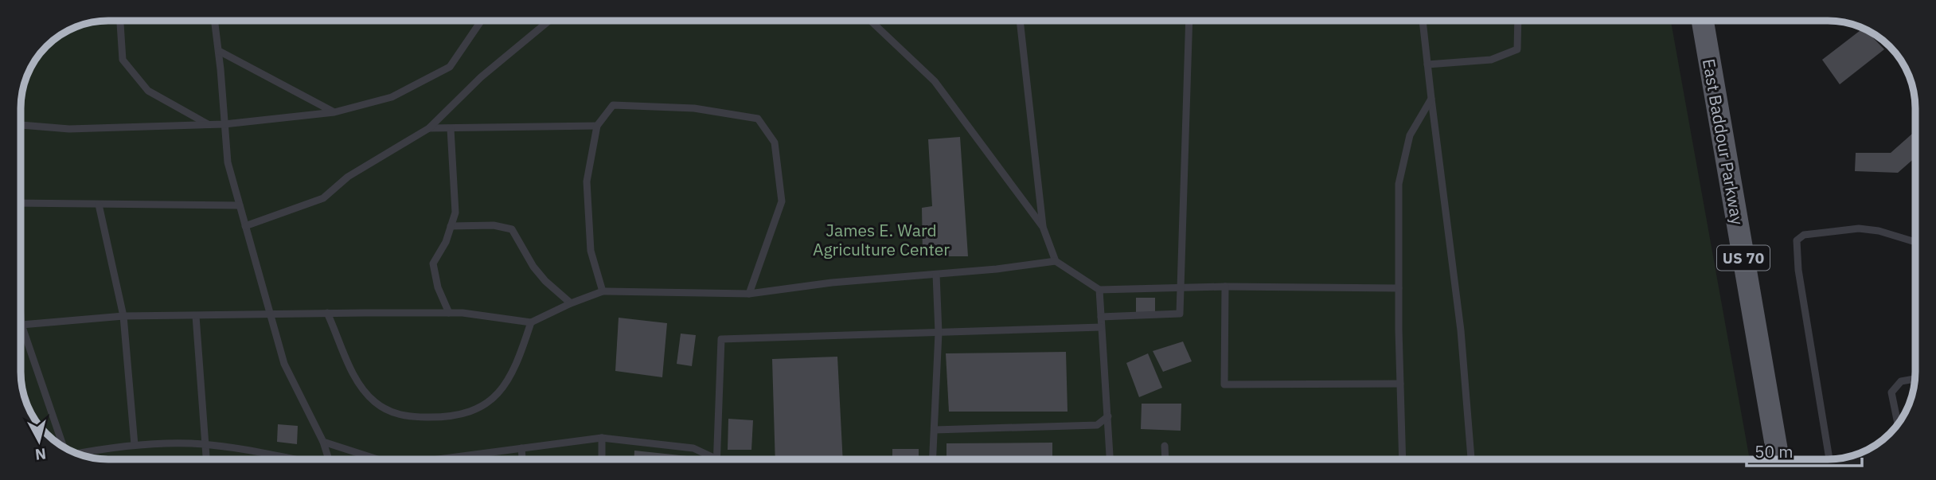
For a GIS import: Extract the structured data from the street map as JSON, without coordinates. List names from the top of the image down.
{
  "streets": {
    "main road": ["East Baddour Parkway", "US 70"]
  },
  "parks": ["James E. Ward Agriculture Center"],
  "scale_bar": "50 m",
  "north": "bottom"
}
